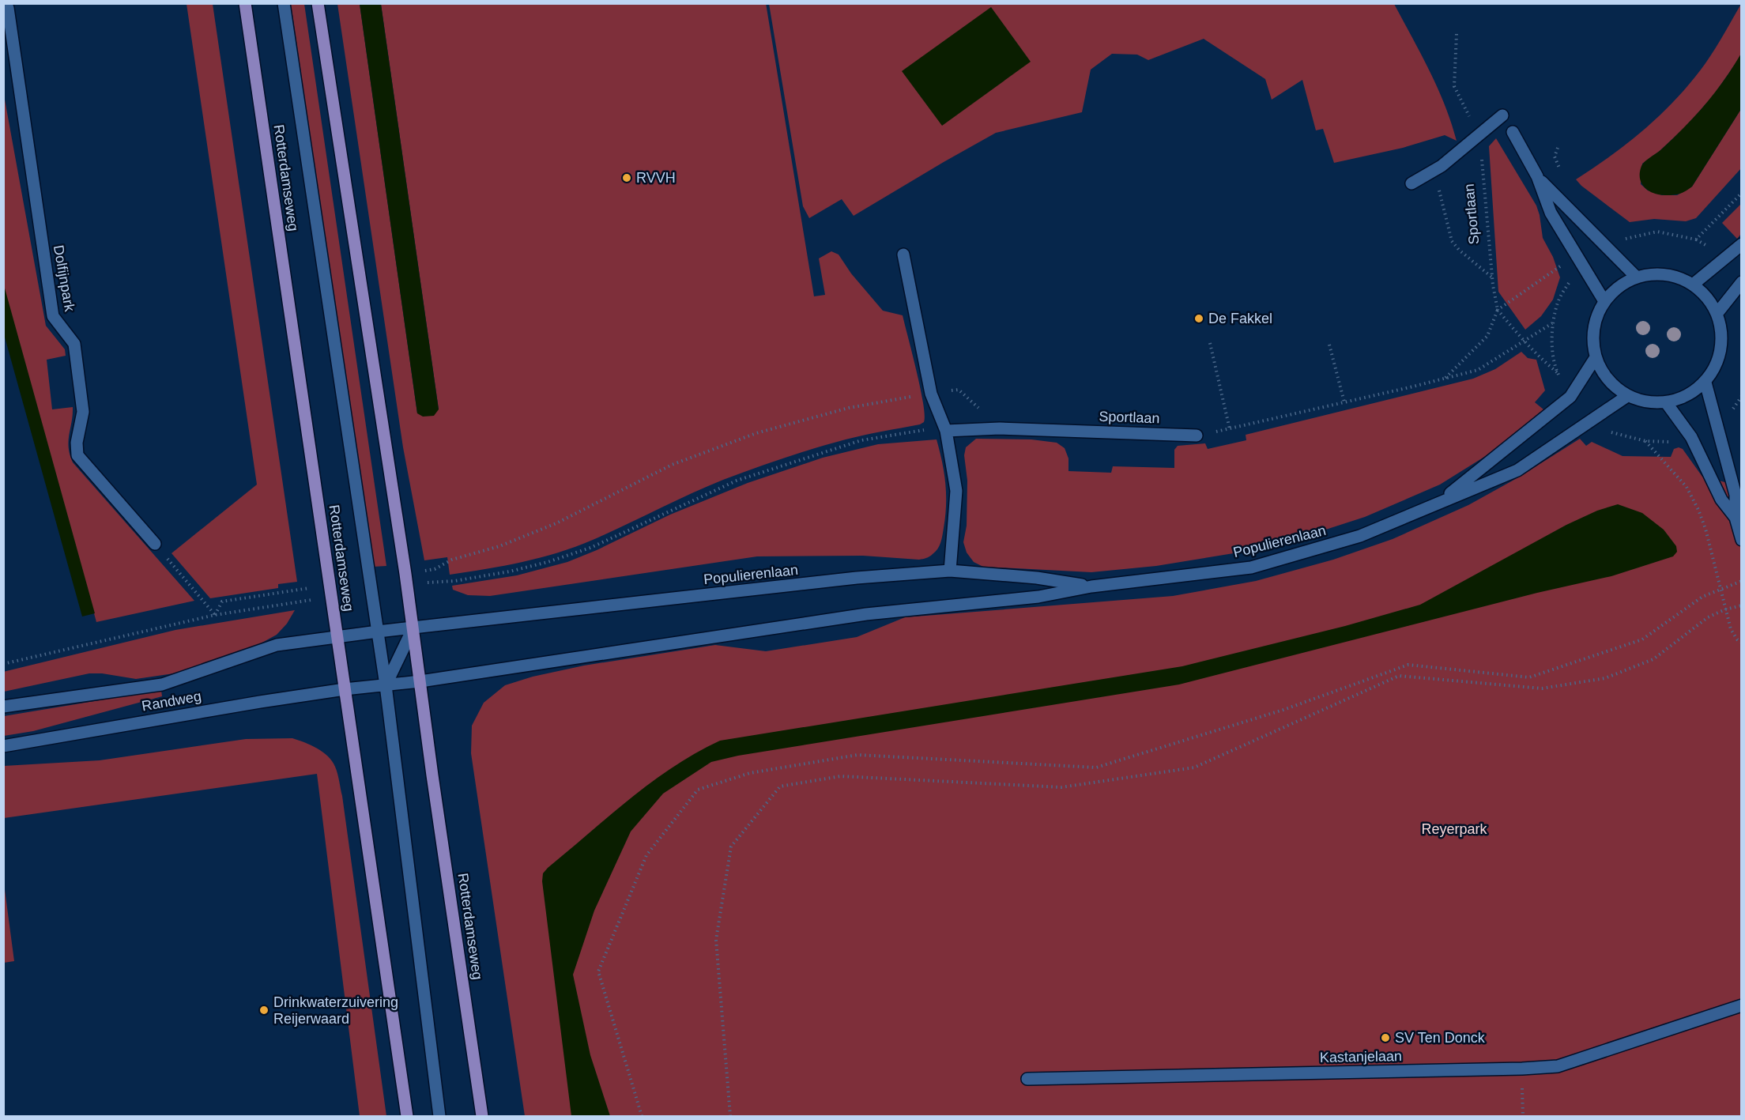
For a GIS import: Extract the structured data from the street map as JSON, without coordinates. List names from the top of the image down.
{
  "streets": {
    "main road": ["Rotterdamseweg"],
    "street": [
      "Sportlaan",
      "Dolfijnpark",
      "Populierenlaan",
      "Randweg",
      "Kastanjelaan"
    ]
  },
  "crossings": [
    ["Rotterdamseweg", "Populierenlaan"],
    ["Rotterdamseweg", "Randweg"],
    ["Populierenlaan", "Randweg"]
  ],
  "parks": ["Reyerpark"],
  "places": [
    "RVVH",
    "De Fakkel",
    "Drinkwaterzuivering Reijerwaard",
    "SV Ten Donck"
  ]
}
